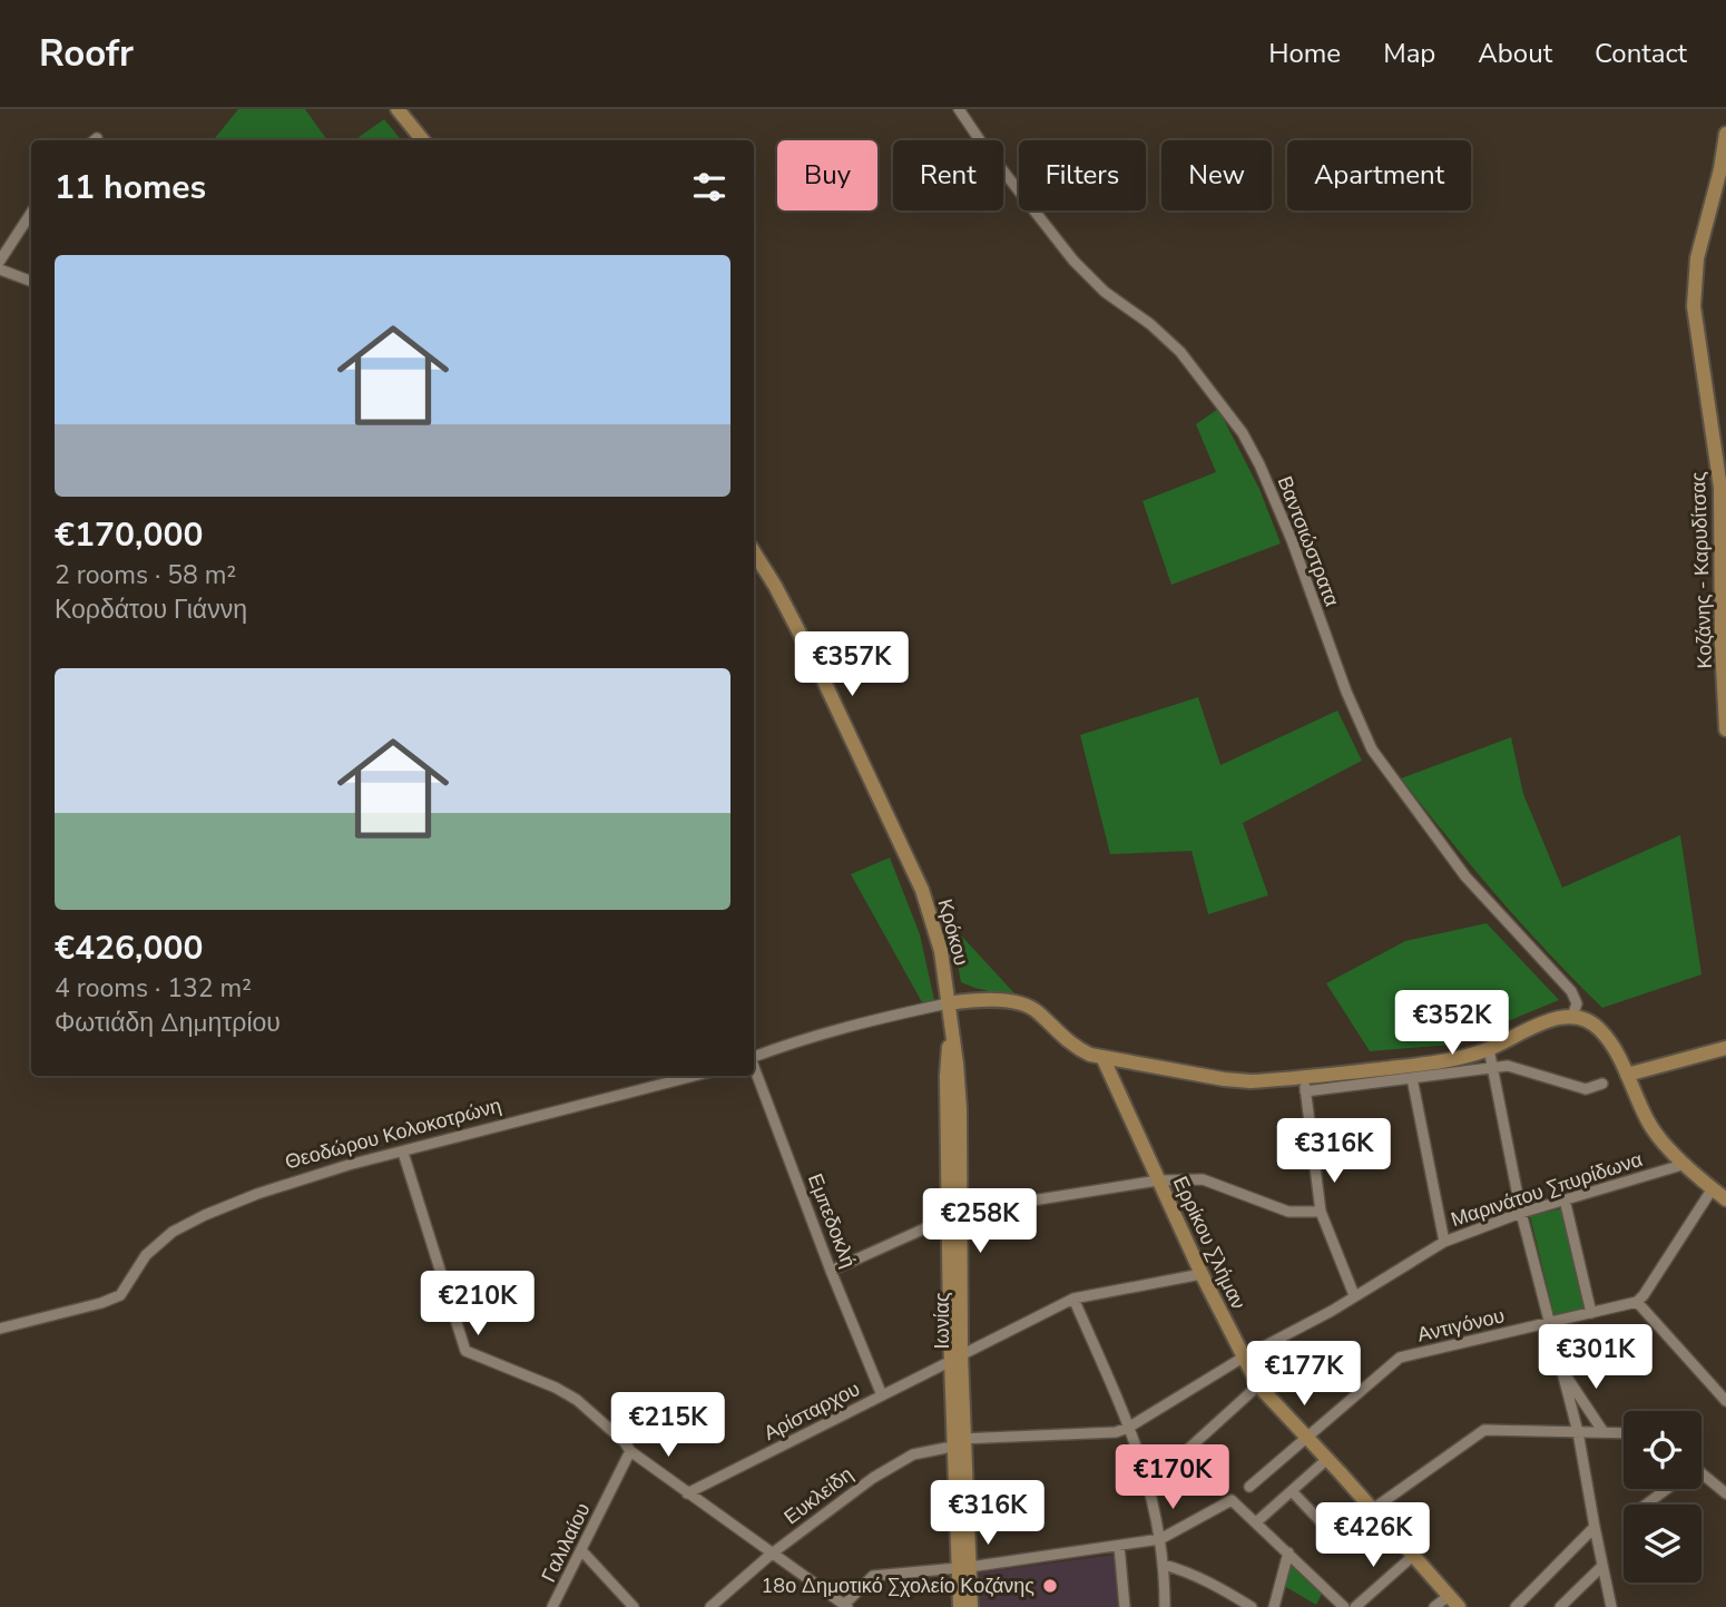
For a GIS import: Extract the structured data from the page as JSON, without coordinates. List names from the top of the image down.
{
  "streets": {
    "street": [
      "Βαντσιώστρατα",
      "Κοζάνης - Καρυδίτσας",
      "Κρόκου",
      "Θεοδώρου Κολοκοτρώνη",
      "Μαρινάτου Σπυρίδωνα",
      "Εμπεδοκλή",
      "Ερρίκου Σλήμαν",
      "Ιωνίας",
      "Αντιγόνου",
      "Αρίσταρχου",
      "Ευκλείδη",
      "Γαλιλαίου"
    ]
  },
  "crossings": [
    ["Κρόκου", "Ιωνίας"],
    ["Μαρινάτου Σπυρίδωνα", "Ερρίκου Σλήμαν"],
    ["Μαρινάτου Σπυρίδωνα", "Ιωνίας"],
    ["Μαρινάτου Σπυρίδωνα", "Ευκλείδη"],
    ["Εμπεδοκλή", "Αρίσταρχου"],
    ["Ερρίκου Σλήμαν", "Αντιγόνου"],
    ["Ερρίκου Σλήμαν", "Αρίσταρχου"],
    ["Ιωνίας", "Αρίσταρχου"],
    ["Ιωνίας", "Ευκλείδη"]
  ],
  "places": ["18ο Δημοτικό Σχολείο Κοζάνης"],
  "page": {
    "header": "Roofr",
    "nav": [
      "Home",
      "Map",
      "About",
      "Contact"
    ],
    "chip": [
      "Buy",
      "Rent",
      "Filters",
      "New",
      "Apartment"
    ],
    "heading": "11 homes",
    "list": [
      {
        "name": "€170,000",
        "note": "2 rooms · 58 m² · Κορδάτου Γιάννη"
      },
      {
        "name": "€426,000",
        "note": "4 rooms · 132 m² · Φωτιάδη Δημητρίου"
      }
    ],
    "price": [
      "€357K",
      "€352K",
      "€316K",
      "€258K",
      "€210K",
      "€301K",
      "€177K",
      "€215K",
      "€170K",
      "€316K",
      "€426K"
    ]
  }
}
